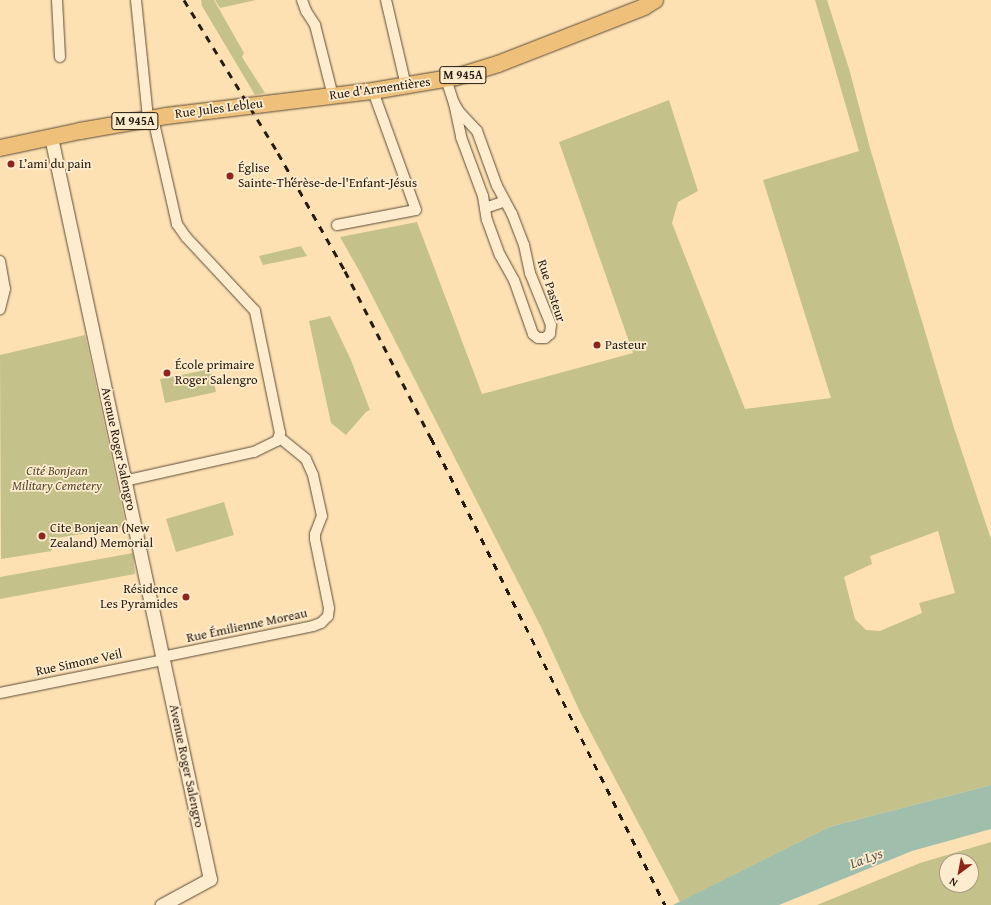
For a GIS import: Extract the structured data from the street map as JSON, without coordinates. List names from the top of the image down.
{
  "streets": {
    "main road": ["M 945A", "Rue d'Armentières", "Rue Jules Lebleu"],
    "street": [
      "Rue Pasteur",
      "Avenue Roger Salengro",
      "Rue Émilienne Moreau",
      "Rue Simone Veil"
    ]
  },
  "crossings": [
    ["Rue d'Armentières", "Rue Jules Lebleu"],
    ["Rue d'Armentières", "Rue Pasteur"],
    ["Rue Jules Lebleu", "Avenue Roger Salengro"],
    ["Avenue Roger Salengro", "Rue Émilienne Moreau"],
    ["Avenue Roger Salengro", "Rue Simone Veil"],
    ["Rue Émilienne Moreau", "Rue Simone Veil"]
  ],
  "water": ["La Lys"],
  "parks": ["Cité Bonjean Military Cemetery"],
  "places": [
    "L’ami du pain",
    "Église Sainte-Thérèse-de-l'Enfant-Jésus",
    "Pasteur",
    "École primaire Roger Salengro",
    "Cite Bonjean (New Zealand) Memorial",
    "Résidence Les Pyramides"
  ],
  "north": "bottom left"
}
